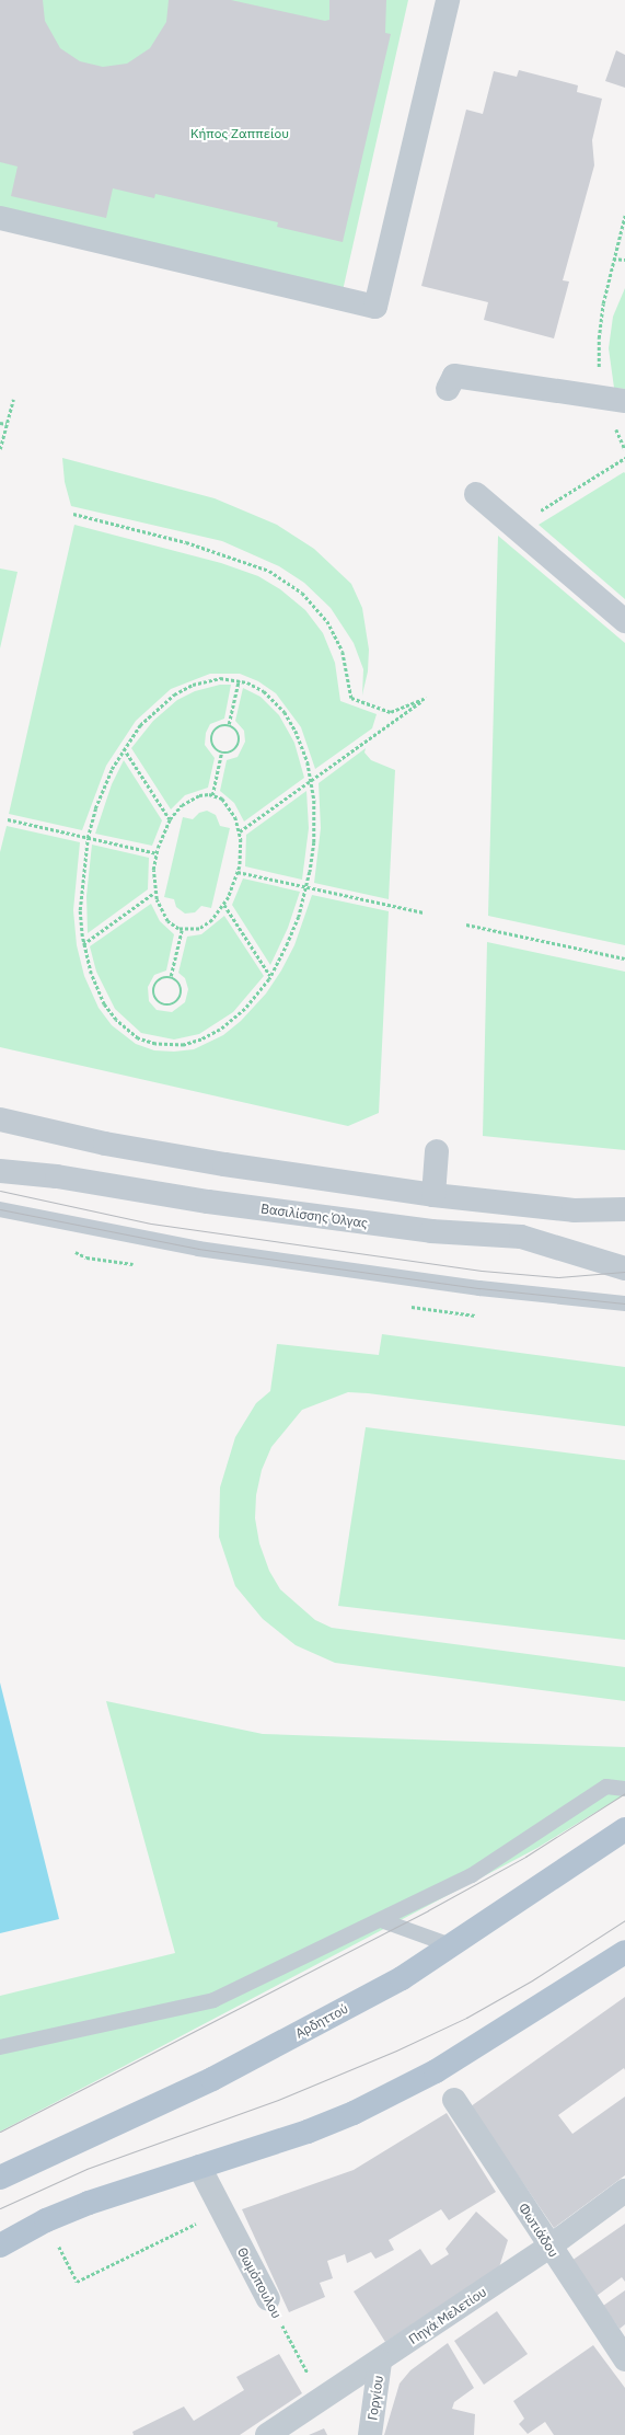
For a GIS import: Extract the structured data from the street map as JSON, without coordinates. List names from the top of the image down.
{
  "streets": {
    "main road": ["Αρδηττού"],
    "street": [
      "Βασιλίσσης Όλγας",
      "Φωτιάδου",
      "Θωμόπουλου",
      "Πηγά Μελετίου",
      "Γοργίου"
    ]
  },
  "crossings": [
    ["Φωτιάδου", "Πηγά Μελετίου"],
    ["Θωμόπουλου", "Πηγά Μελετίου"],
    ["Πηγά Μελετίου", "Γοργίου"]
  ],
  "parks": ["Κήπος Ζαππείου"]
}
